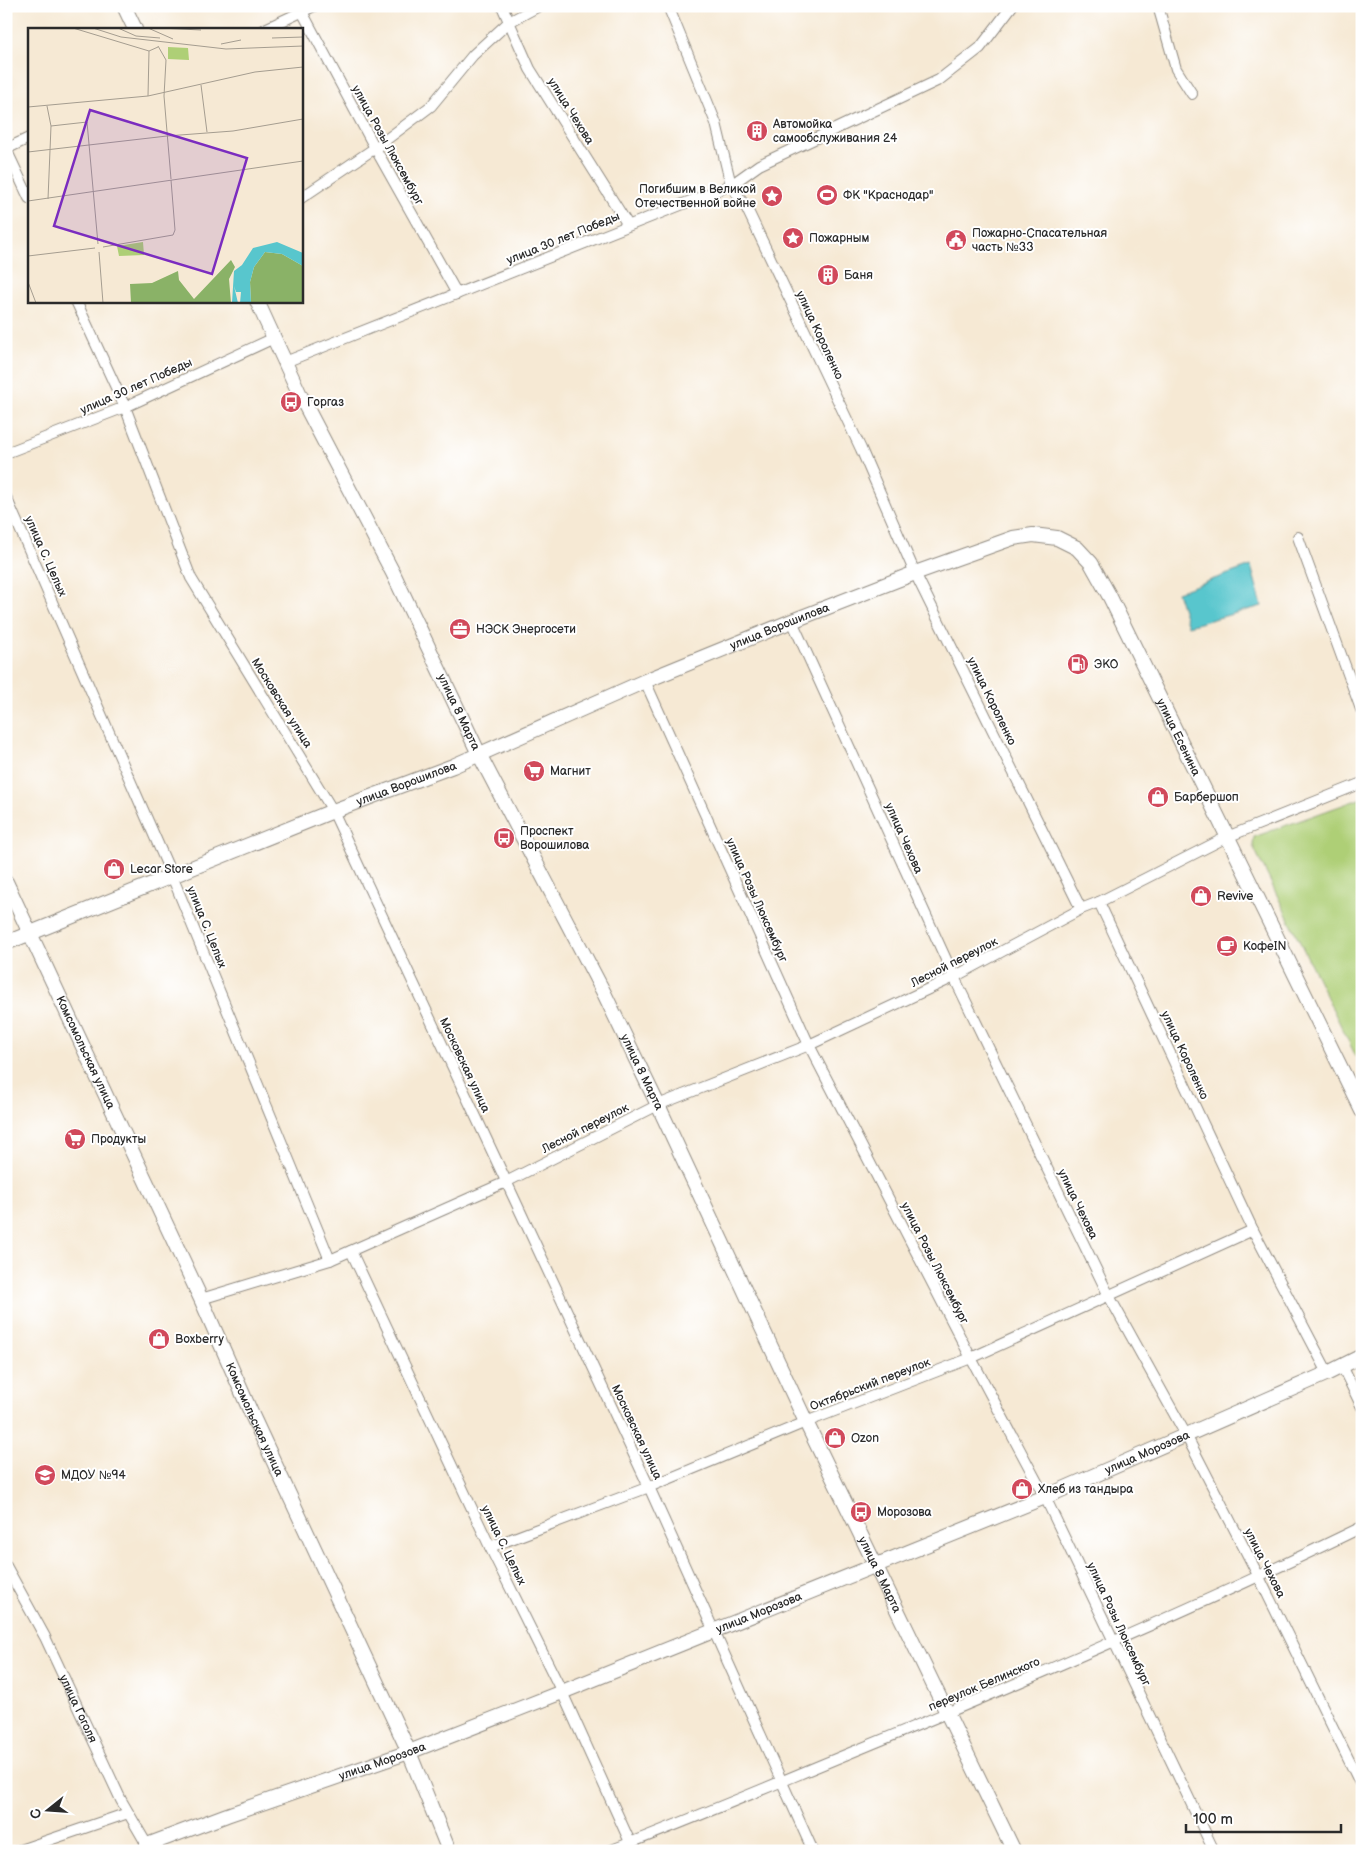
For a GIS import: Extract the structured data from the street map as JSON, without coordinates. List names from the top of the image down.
{
  "streets": {
    "street": [
      "улица Чехова",
      "улица Розы Люксембург",
      "улица 30 лет Победы",
      "улица Короленко",
      "улица С. Целых",
      "улица Ворошилова",
      "Московская улица",
      "улица 8 Марта",
      "улица Есенина",
      "Лесной переулок",
      "Комсомольская улица",
      "Октябрьский переулок",
      "улица Морозова",
      "переулок Белинского",
      "улица Гоголя"
    ]
  },
  "crossings": [
    ["улица Чехова", "улица 30 лет Победы"],
    ["улица Чехова", "улица Ворошилова"],
    ["улица Чехова", "Лесной переулок"],
    ["улица Чехова", "Октябрьский переулок"],
    ["улица Чехова", "улица Морозова"],
    ["улица Чехова", "переулок Белинского"],
    ["улица Розы Люксембург", "улица 30 лет Победы"],
    ["улица Розы Люксембург", "улица Ворошилова"],
    ["улица Розы Люксембург", "Лесной переулок"],
    ["улица Розы Люксембург", "Октябрьский переулок"],
    ["улица Розы Люксембург", "улица Морозова"],
    ["улица Розы Люксембург", "переулок Белинского"],
    ["улица 30 лет Победы", "улица Короленко"],
    ["улица 30 лет Победы", "Московская улица"],
    ["улица 30 лет Победы", "улица 8 Марта"],
    ["улица Короленко", "улица Ворошилова"],
    ["улица Короленко", "улица Есенина"],
    ["улица Короленко", "Лесной переулок"],
    ["улица Короленко", "Октябрьский переулок"],
    ["улица Короленко", "улица Морозова"],
    ["улица С. Целых", "улица Ворошилова"],
    ["улица С. Целых", "Лесной переулок"],
    ["улица С. Целых", "Октябрьский переулок"],
    ["улица С. Целых", "улица Морозова"],
    ["улица С. Целых", "переулок Белинского"],
    ["улица Ворошилова", "Московская улица"],
    ["улица Ворошилова", "улица 8 Марта"],
    ["улица Ворошилова", "улица Есенина"],
    ["улица Ворошилова", "Комсомольская улица"],
    ["Московская улица", "Лесной переулок"],
    ["Московская улица", "Октябрьский переулок"],
    ["Московская улица", "улица Морозова"],
    ["Московская улица", "переулок Белинского"],
    ["улица 8 Марта", "Лесной переулок"],
    ["улица 8 Марта", "Октябрьский переулок"],
    ["улица 8 Марта", "улица Морозова"],
    ["улица 8 Марта", "переулок Белинского"],
    ["Лесной переулок", "Комсомольская улица"],
    ["Комсомольская улица", "улица Морозова"],
    ["улица Морозова", "улица Гоголя"]
  ],
  "places": {
    "building": ["Автомойка самообслуживания 24", "Баня"],
    "sports": ["ФК \"Краснодар\""],
    "place": ["Погибшим в Великой Отечественной войне", "Пожарным"],
    "public building": ["Пожарно-Спасательная часть №33"],
    "bus stop": ["Горгаз", "Проспект Ворошилова", "Морозова"],
    "office": ["НЭСК Энергосети"],
    "fuel station": ["ЭКО"],
    "supermarket": ["Магнит", "Продукты"],
    "shop": [
      "Барбершоп",
      "Lecar Store",
      "Revive",
      "Boxberry",
      "Ozon",
      "Хлеб из тандыра"
    ],
    "cafe": ["КофеIN"],
    "school or university": ["МДОУ №94"]
  },
  "scale_bar": "100 m",
  "north": "left"
}
